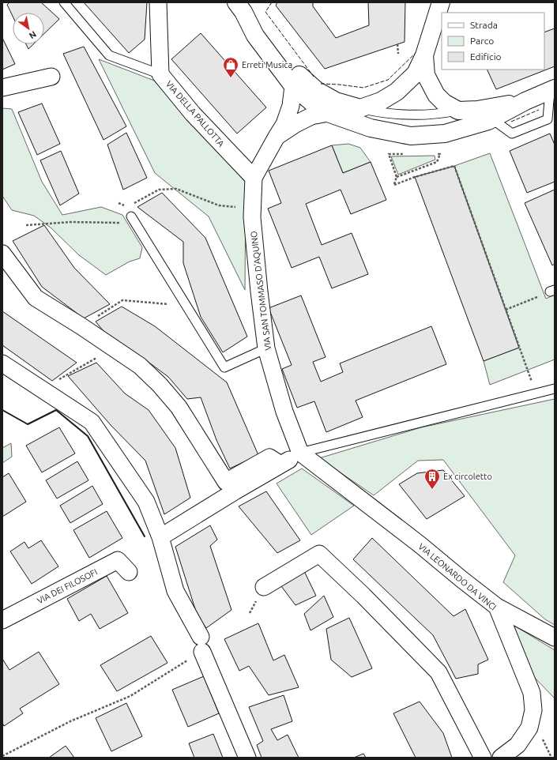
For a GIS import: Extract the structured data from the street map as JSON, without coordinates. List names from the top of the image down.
{
  "streets": {
    "street": [
      "VIA DELLA PALLOTTA",
      "VIA SAN TOMMASO D'AQUINO",
      "VIA LEONARDO DA VINCI",
      "VIA DEI FILOSOFI"
    ]
  },
  "crossings": [
    ["VIA DELLA PALLOTTA", "VIA SAN TOMMASO D'AQUINO"],
    ["VIA SAN TOMMASO D'AQUINO", "VIA LEONARDO DA VINCI"]
  ],
  "places": {
    "shop": ["Erreti Musica"],
    "building": ["Ex circoletto"]
  },
  "legend": ["Strada", "Parco", "Edificio"],
  "north": "bottom right"
}
